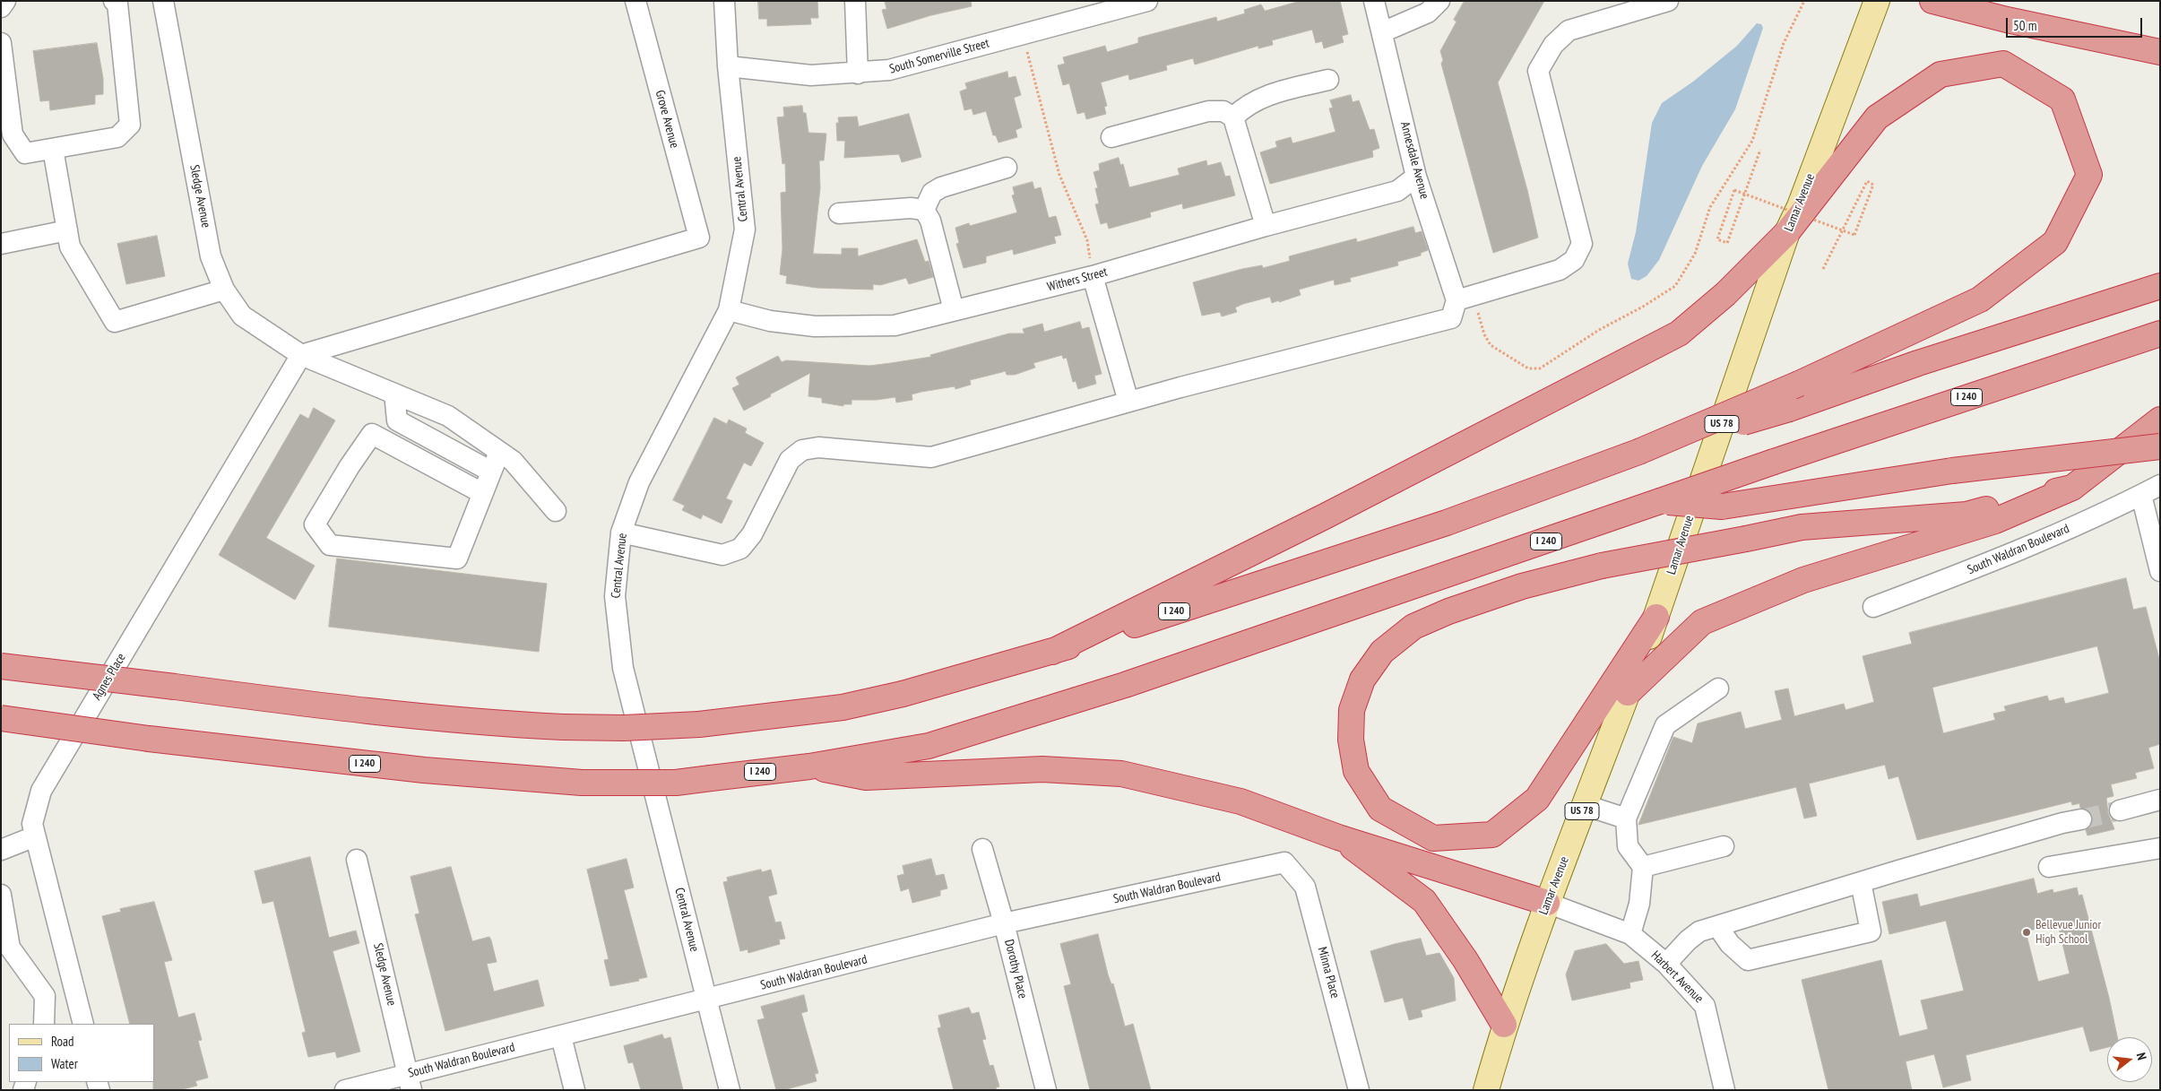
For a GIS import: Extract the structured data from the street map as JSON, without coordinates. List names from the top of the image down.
{
  "streets": {
    "highway": ["I 240"],
    "main road": ["Lamar Avenue", "US 78"],
    "street": [
      "South Somerville Street",
      "Grove Avenue",
      "Annesdale Avenue",
      "Central Avenue",
      "Sledge Avenue",
      "Withers Street",
      "South Waldran Boulevard",
      "Agnes Place",
      "Dorothy Place",
      "Minna Place",
      "Harbert Avenue"
    ]
  },
  "crossings": [
    ["South Somerville Street", "Central Avenue"],
    ["Grove Avenue", "Sledge Avenue"],
    ["Grove Avenue", "Agnes Place"],
    ["Annesdale Avenue", "Withers Street"],
    ["Central Avenue", "Withers Street"],
    ["Central Avenue", "South Waldran Boulevard"],
    ["Sledge Avenue", "South Waldran Boulevard"],
    ["Sledge Avenue", "Agnes Place"],
    ["Lamar Avenue", "Harbert Avenue"],
    ["South Waldran Boulevard", "Dorothy Place"],
    ["South Waldran Boulevard", "Minna Place"]
  ],
  "places": ["Bellevue Junior High School"],
  "legend": ["Road", "Water"],
  "scale_bar": "50 m",
  "north": "right"
}
